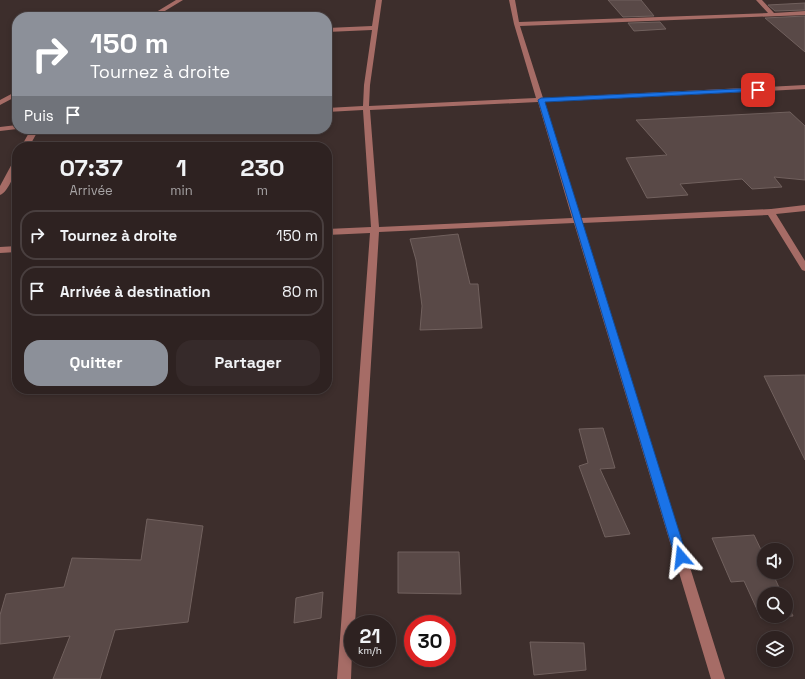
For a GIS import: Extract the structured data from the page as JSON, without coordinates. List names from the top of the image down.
{
  "page": {
    "turn": ["150 m", "Tournez à droite"],
    "then": "Puis",
    "eta": [
      "07:37",
      "Arrivée",
      "1",
      "min",
      "230",
      "m"
    ],
    "list": [
      {
        "name": "Tournez à droite",
        "value": "150 m"
      },
      {
        "name": "Arrivée à destination",
        "value": "80 m"
      }
    ],
    "buttons": ["Quitter", "Partager"],
    "speed": "21 km/h",
    "limit": "30"
  }
}
